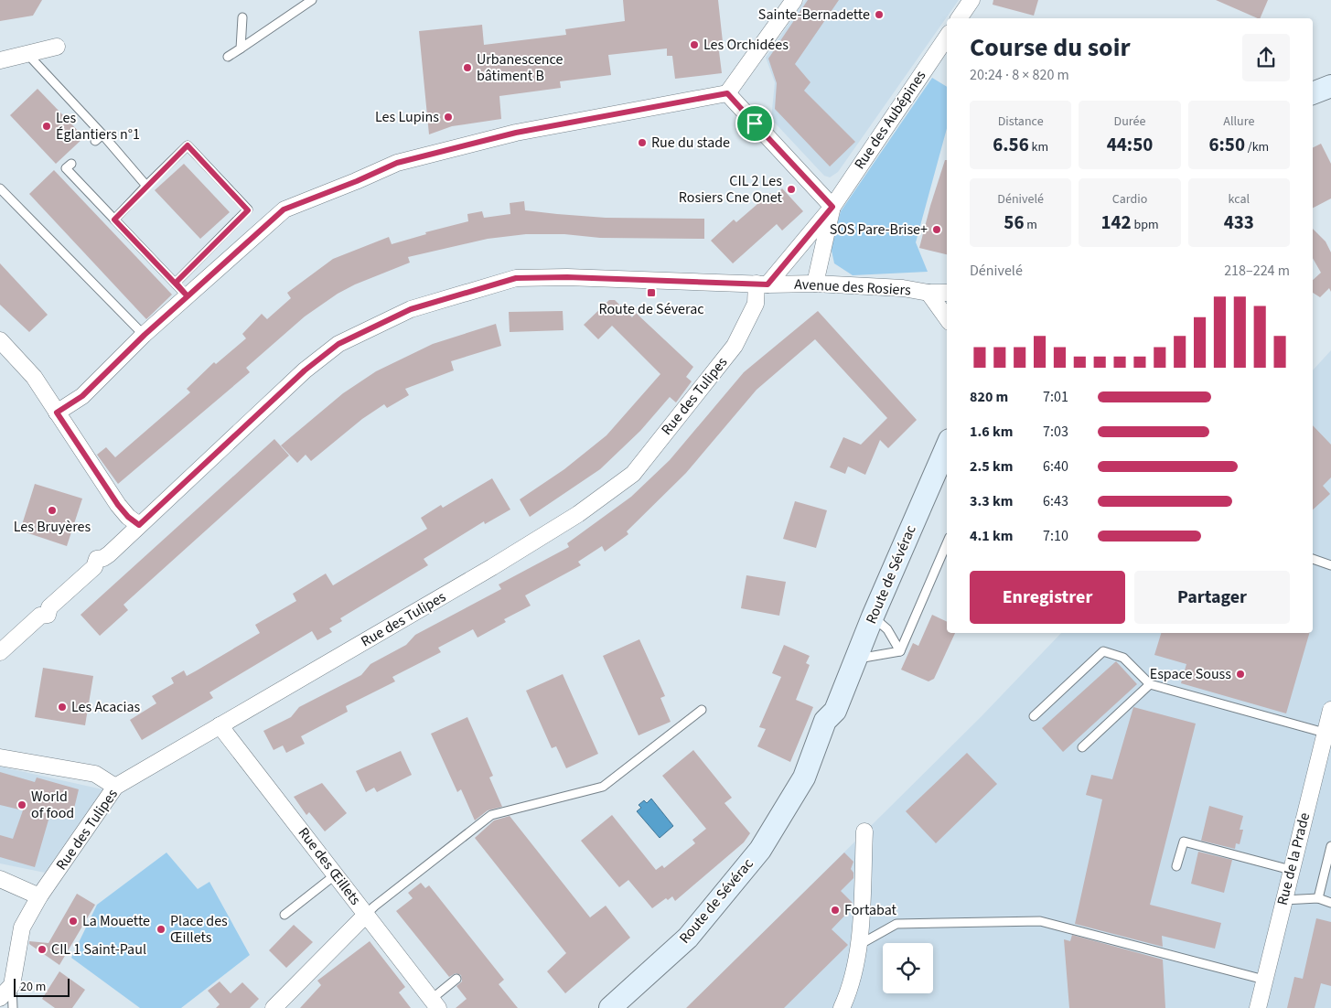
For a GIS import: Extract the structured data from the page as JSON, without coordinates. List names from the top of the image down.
{
  "streets": {
    "main road": ["Route de Sévérac"],
    "street": [
      "Rue des Aubépines",
      "Avenue des Rosiers",
      "Rue des Tulipes",
      "Rue de la Prade",
      "Rue des Œillets"
    ]
  },
  "crossings": [
    ["Rue des Aubépines", "Avenue des Rosiers"],
    ["Rue des Aubépines", "Rue des Tulipes"],
    ["Avenue des Rosiers", "Rue des Tulipes"],
    ["Rue des Tulipes", "Rue des Œillets"]
  ],
  "places": {
    "other": [
      "Sainte-Bernadette",
      "Les Orchidées",
      "Urbanescence bâtiment B",
      "Les Lupins",
      "Les Églantiers n°1",
      "Rue du stade",
      "CIL 2 Les Rosiers Cne Onet",
      "SOS Pare-Brise+",
      "Les Bruyères",
      "Espace Souss",
      "Les Acacias",
      "World of food",
      "Fortabat",
      "La Mouette",
      "Place des Œillets",
      "CIL 1 Saint-Paul"
    ],
    "transit": ["Route de Séverac"]
  },
  "scale_bar": "20 m",
  "page": {
    "heading": ["Course du soir", "20:24 · 8 × 820 m"],
    "stats": [
      ["Distance", "6.56 km"],
      ["Durée", "44:50"],
      ["Allure", "6:50 /km"],
      ["Dénivelé", "56 m"],
      ["Cardio", "142 bpm"],
      ["kcal", "433"]
    ],
    "chart": ["Dénivelé", "218–224 m"],
    "list": [
      {
        "name": "820 m",
        "note": "7:01"
      },
      {
        "name": "1.6 km",
        "note": "7:03"
      },
      {
        "name": "2.5 km",
        "note": "6:40"
      },
      {
        "name": "3.3 km",
        "note": "6:43"
      },
      {
        "name": "4.1 km",
        "note": "7:10"
      }
    ],
    "buttons": ["Enregistrer", "Partager"],
    "scale": "20 m"
  }
}
